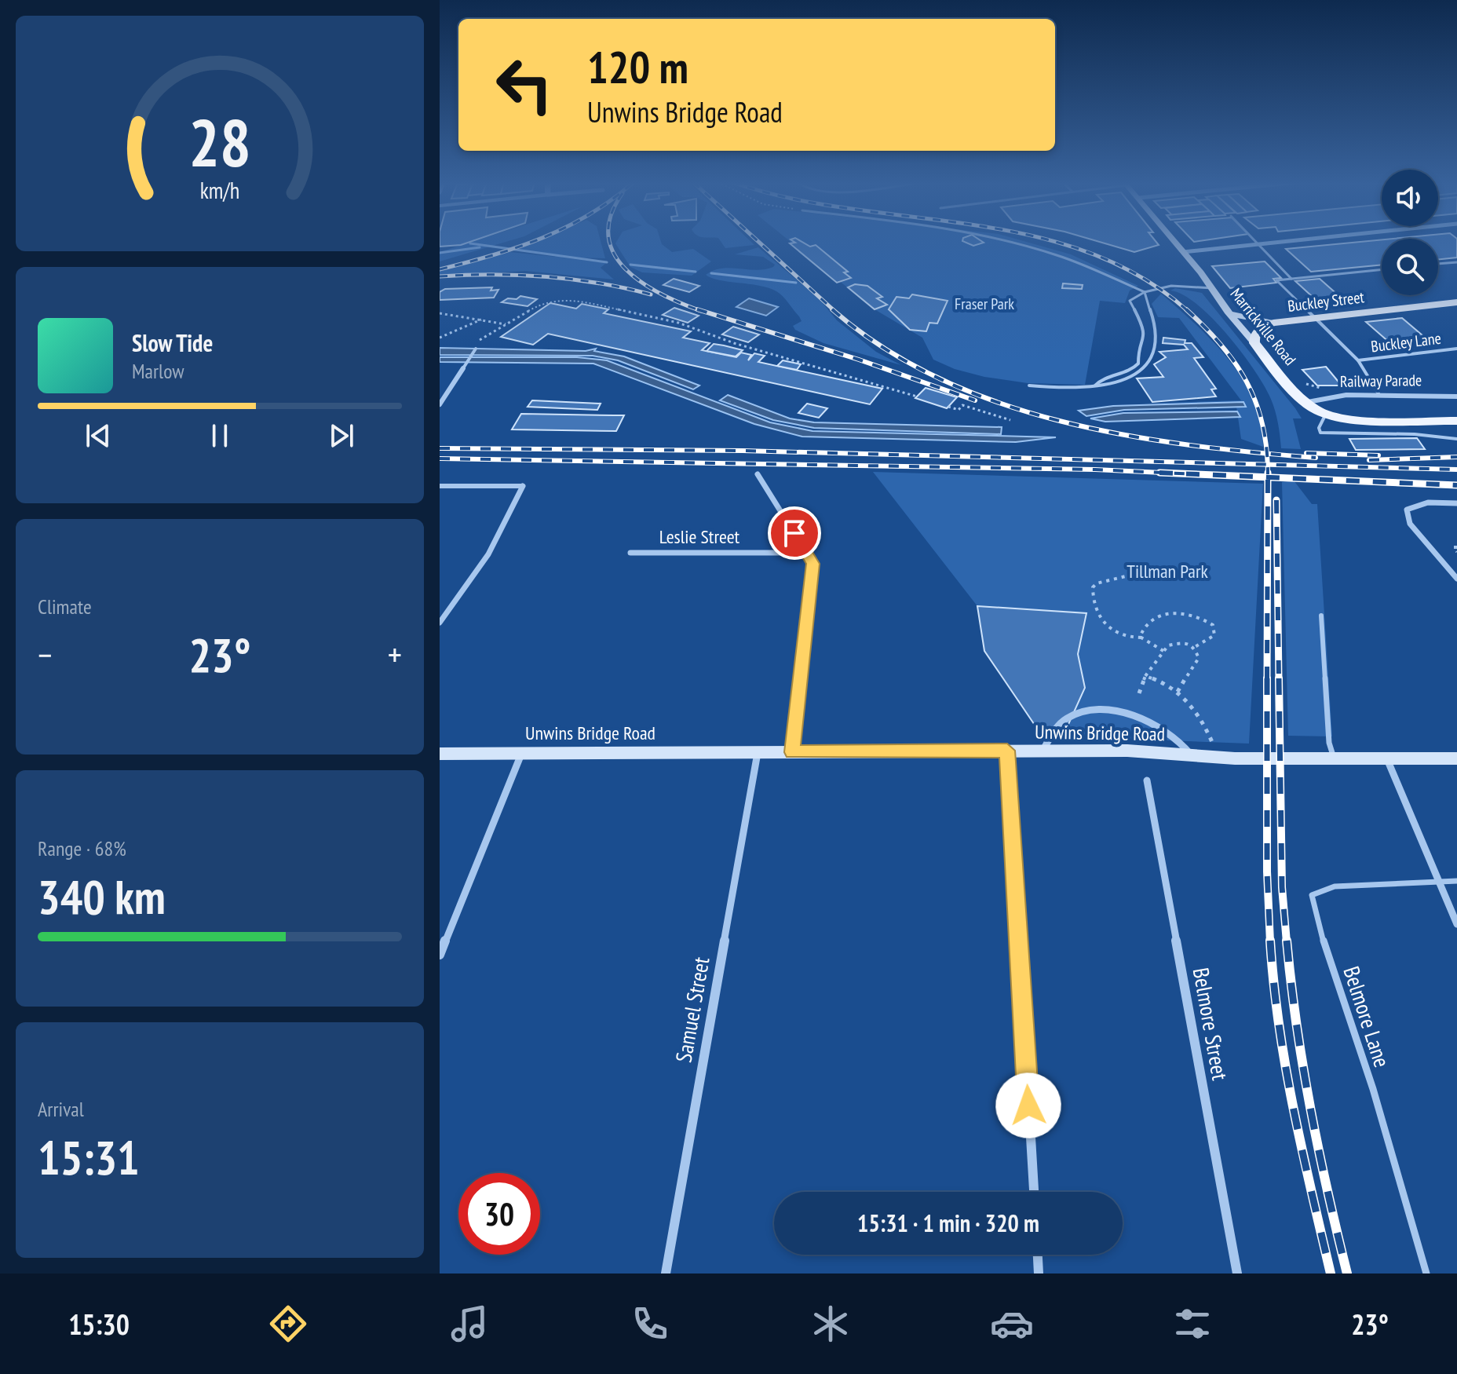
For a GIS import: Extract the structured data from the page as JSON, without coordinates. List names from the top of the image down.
{
  "streets": {
    "main road": [
      "Buckley Street",
      "Marrickville Road",
      "Railway Parade",
      "Unwins Bridge Road"
    ],
    "street": ["Leslie Street", "Samuel Street", "Belmore Street"],
    "lane": ["Buckley Lane", "Belmore Lane"]
  },
  "crossings": [
    ["Buckley Street", "Marrickville Road"],
    ["Buckley Street", "Buckley Lane"],
    ["Marrickville Road", "Railway Parade"],
    ["Buckley Lane", "Railway Parade"],
    ["Unwins Bridge Road", "Samuel Street"]
  ],
  "parks": ["Fraser Park", "Tillman Park"],
  "page": {
    "turn": ["120 m", "Unwins Bridge Road"],
    "song": ["Slow Tide", "Marlow"],
    "tile": [
      "Climate",
      ["Range · 68%", "340 km"],
      ["Arrival", "15:31"]
    ],
    "heat": ["−", "23°", "+"],
    "limit": "30",
    "trip": "15:31 · 1 min · 320 m",
    "tabs": ["15:30", "23°"],
    "gauge": ["28", "km/h"]
  }
}
